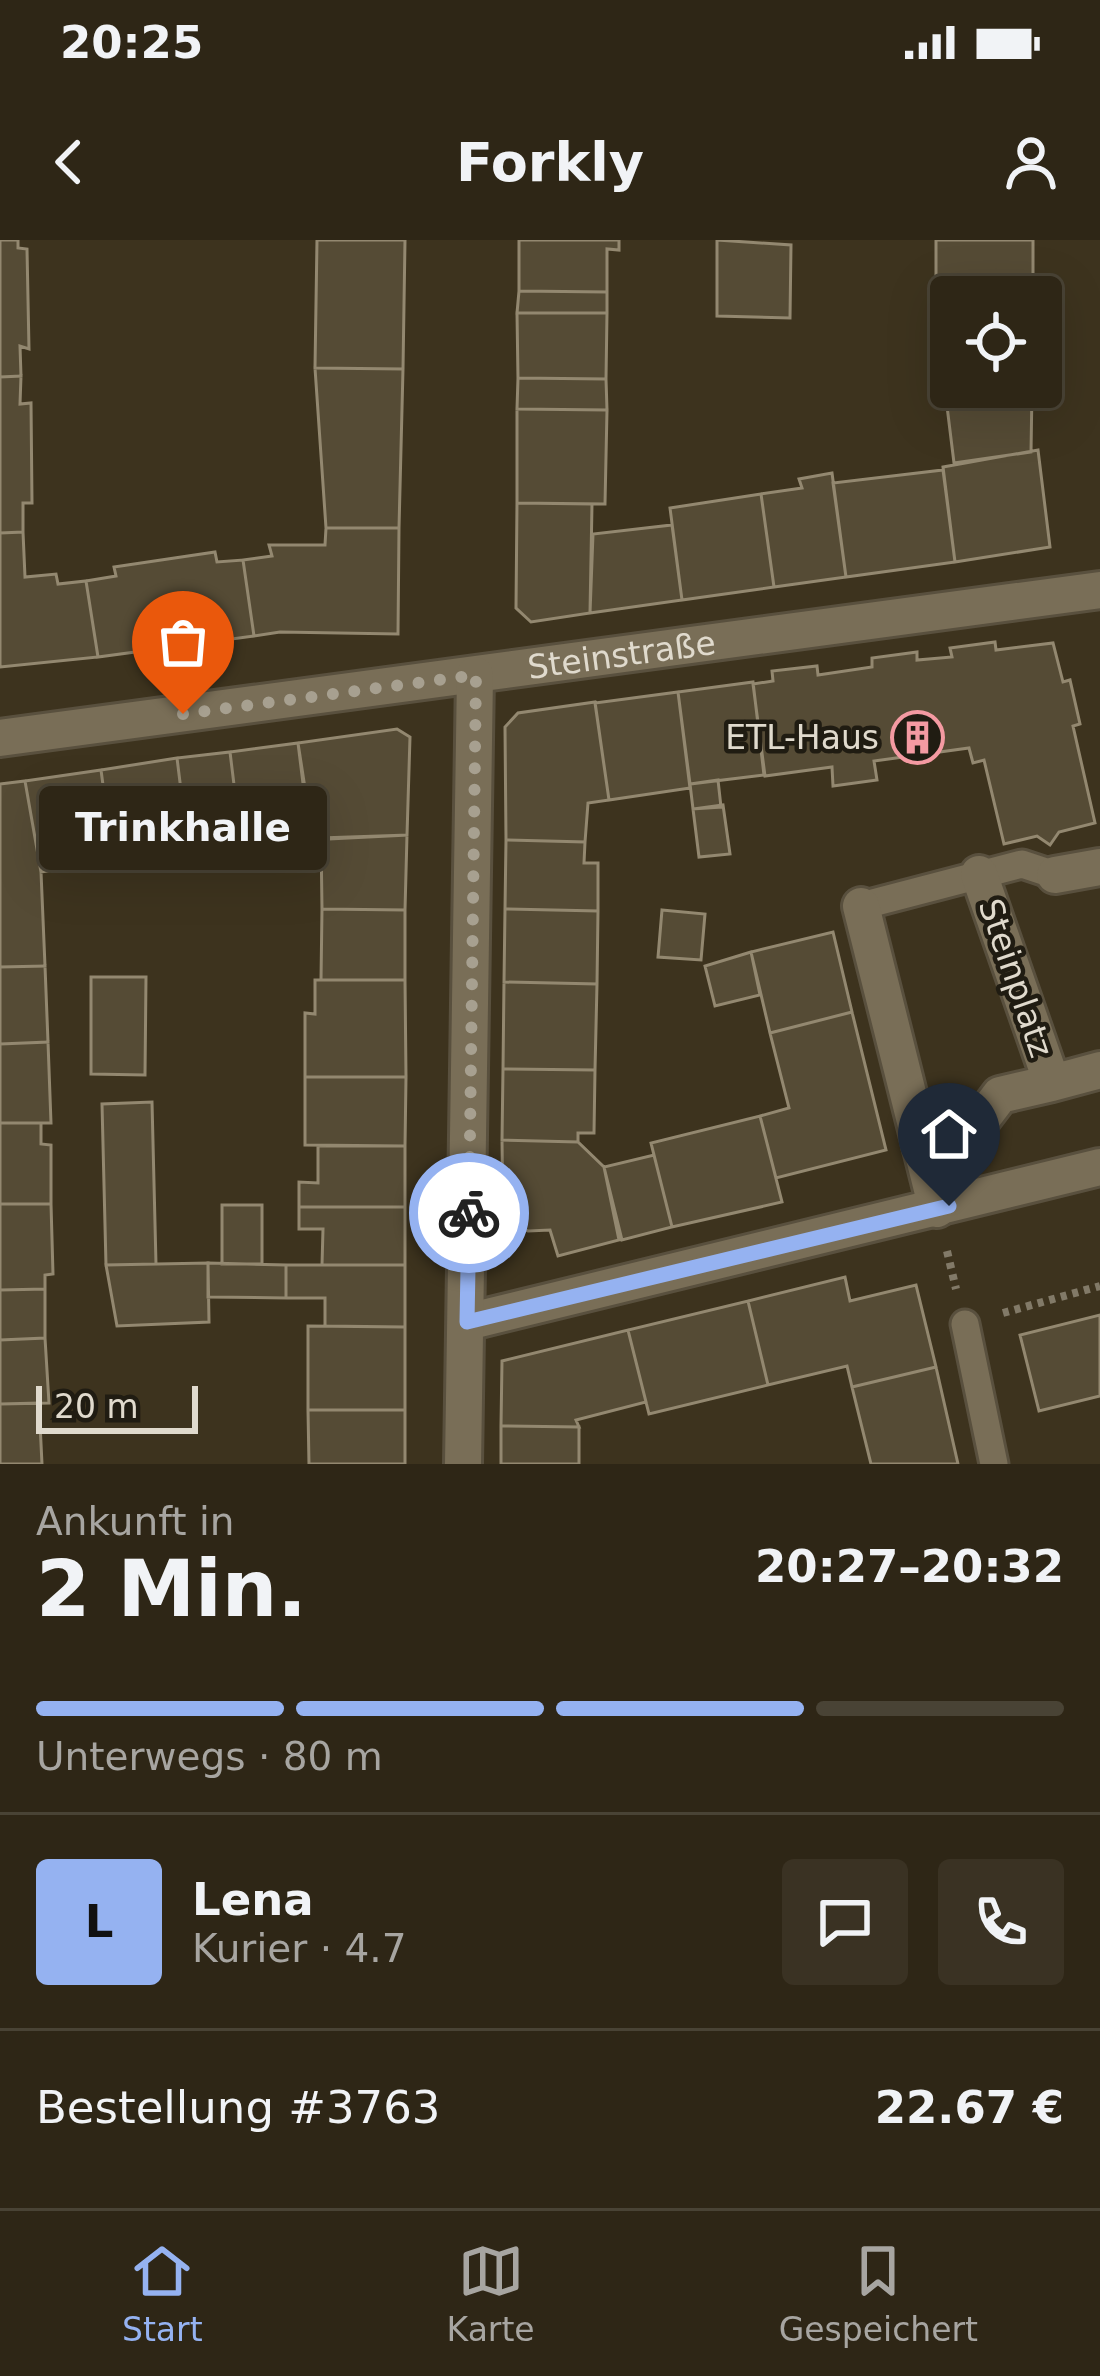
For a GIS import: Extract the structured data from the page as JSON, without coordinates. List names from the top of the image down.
{
  "streets": {
    "street": ["Steinstraße", "Steinplatz"]
  },
  "places": {
    "other": ["Trinkhalle"],
    "building": ["ETL-Haus"]
  },
  "scale_bar": "20 m",
  "page": {
    "status": "20:25",
    "header": "Forkly",
    "bubble": "Trinkhalle",
    "scale": "20 m",
    "heading": ["2 Min.", "Ankunft in", "20:27–20:32"],
    "panel": [
      "Lena",
      "Kurier · 4.7",
      "Bestellung #3763",
      "22.67 €"
    ],
    "bar": "Unterwegs · 80 m",
    "round": "L",
    "tabs": ["Start", "Karte", "Gespeichert"]
  }
}
